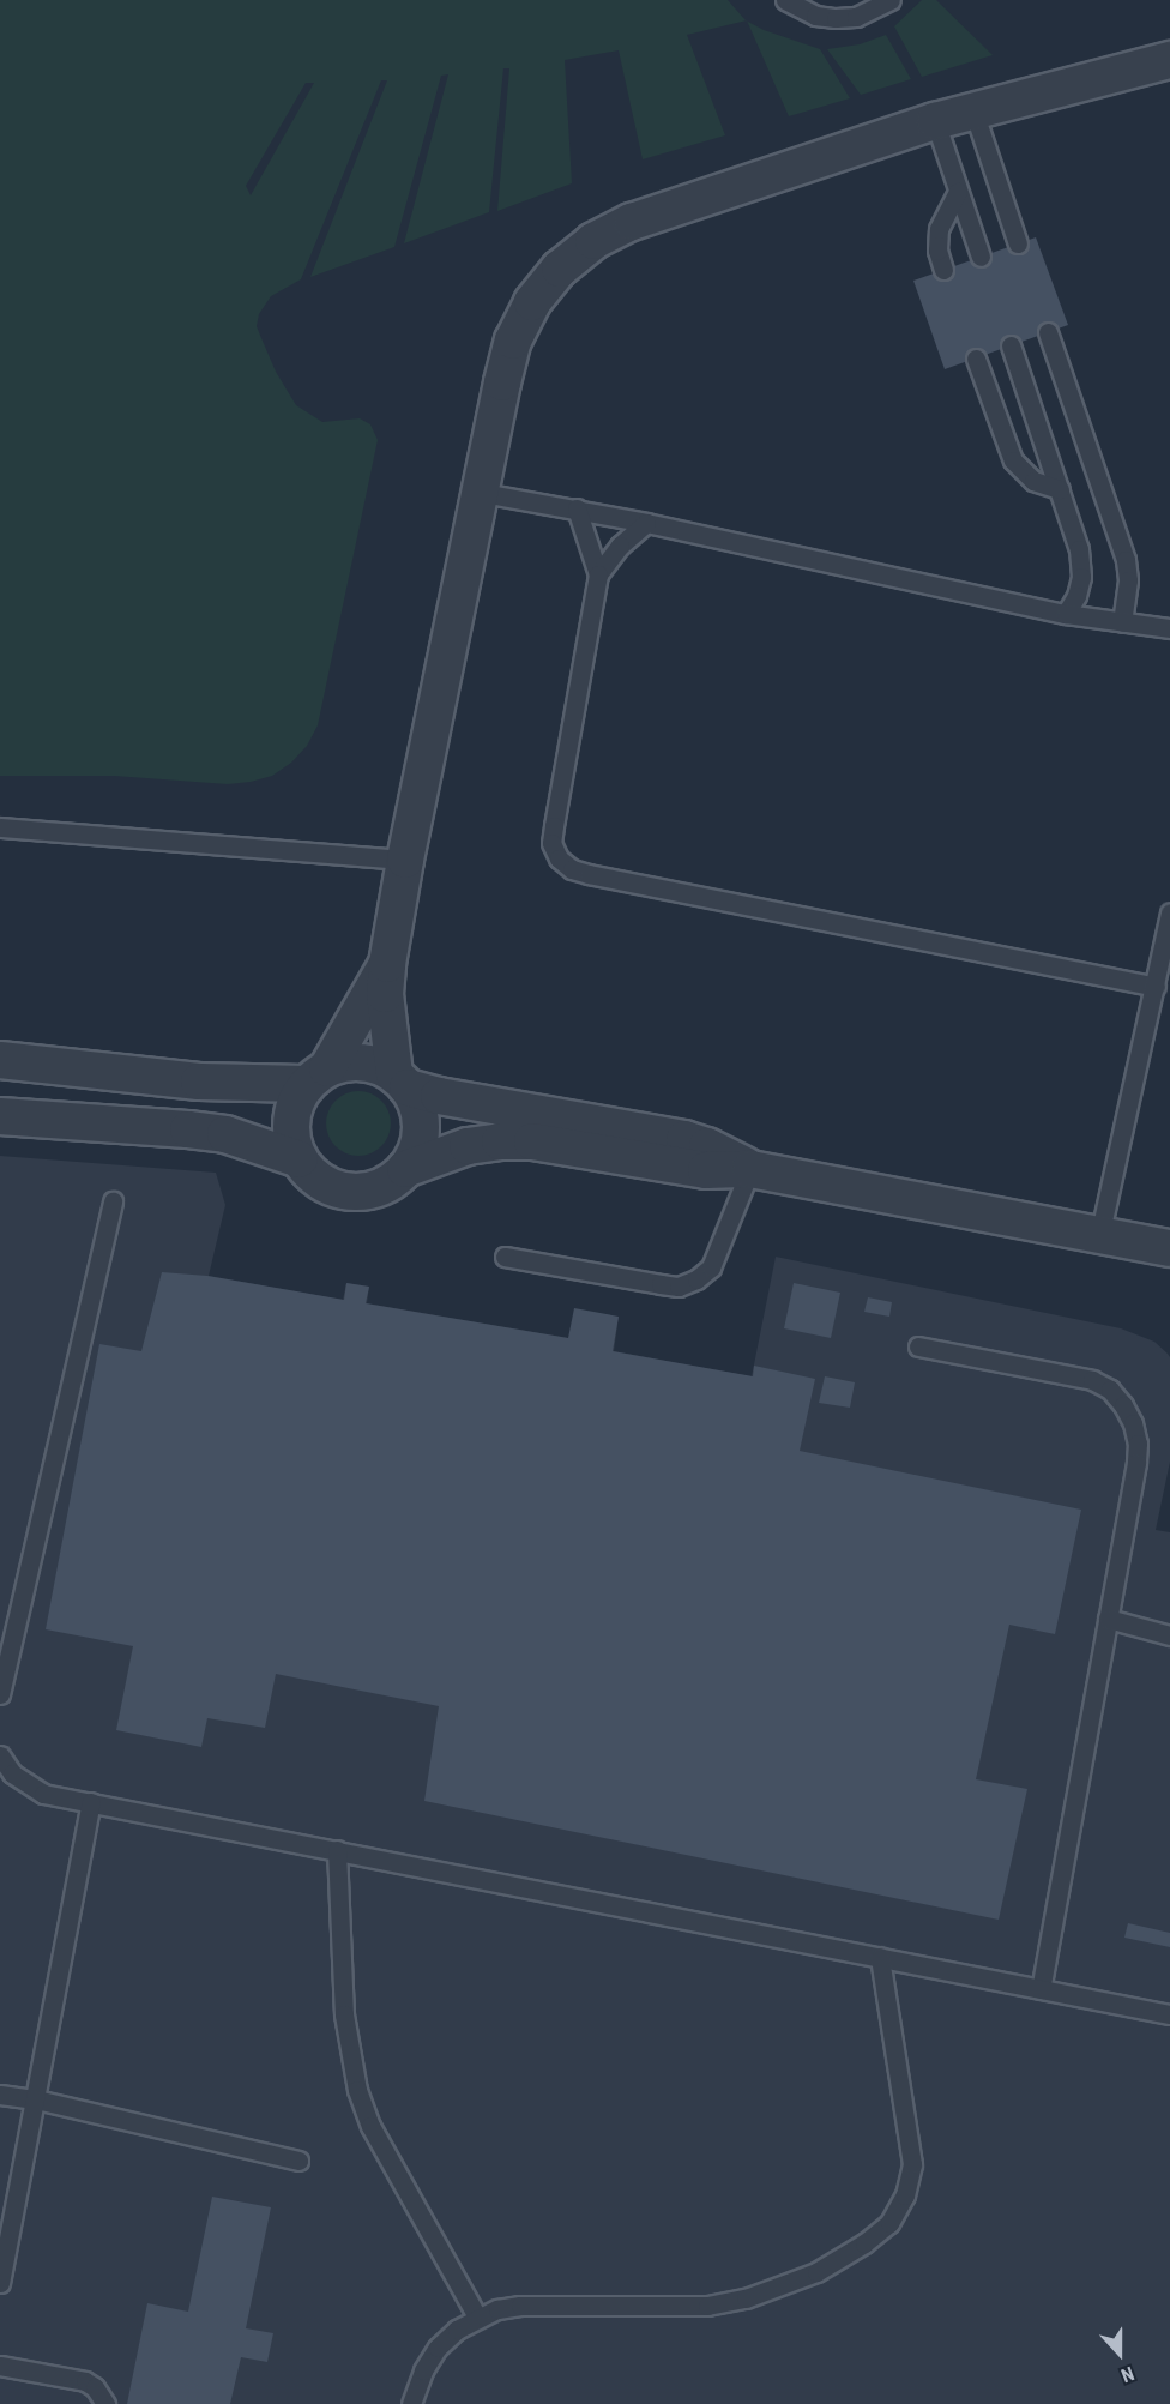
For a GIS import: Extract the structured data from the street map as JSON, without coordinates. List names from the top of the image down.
{
  "north": "bottom"
}
